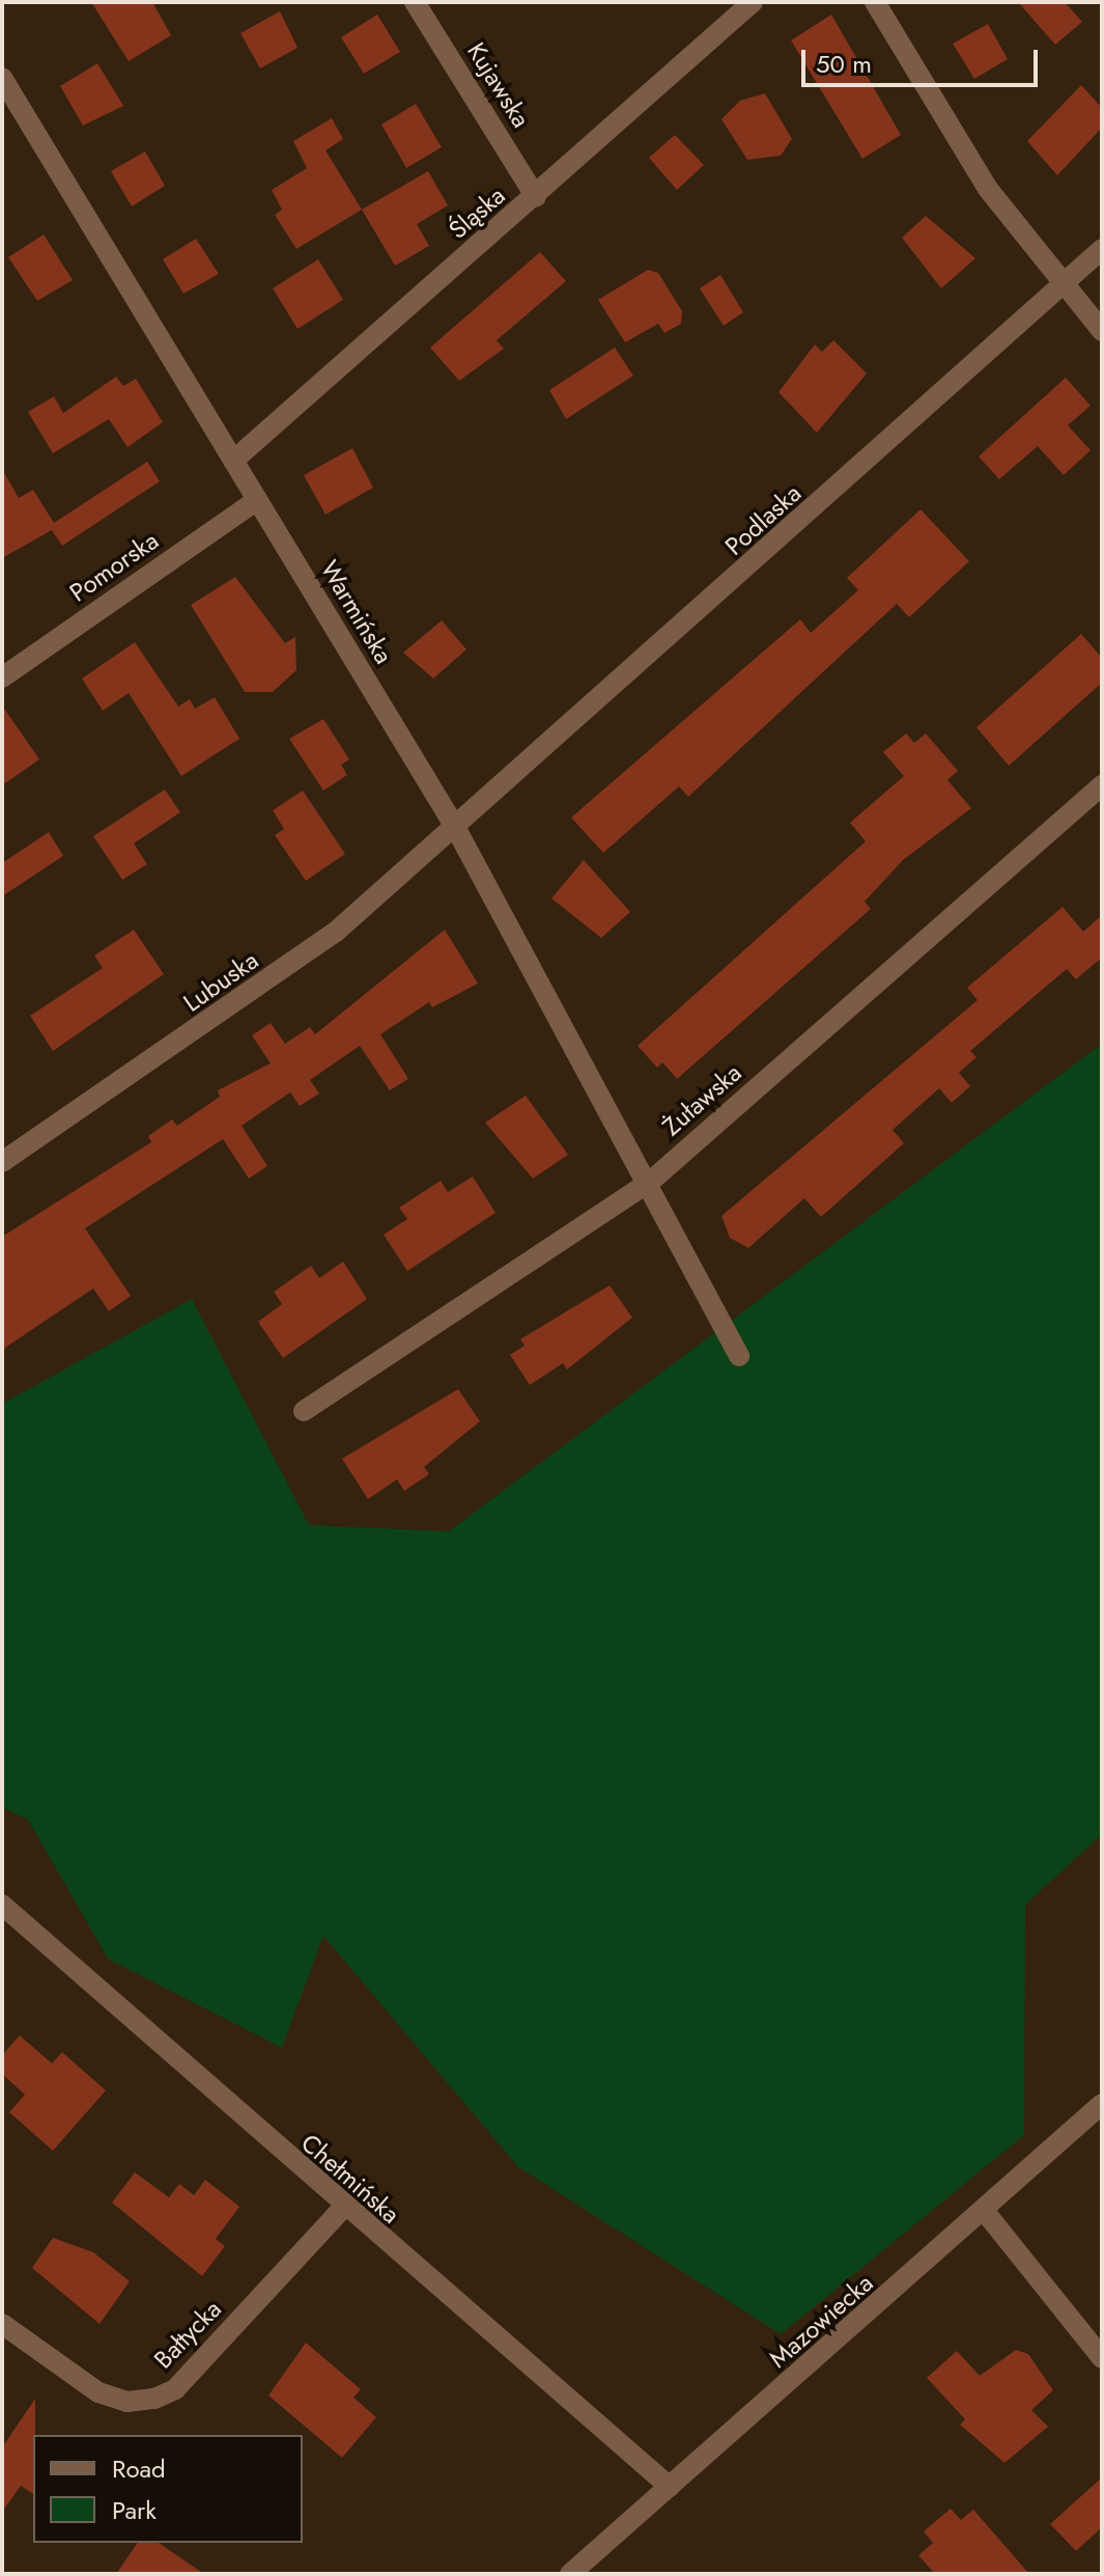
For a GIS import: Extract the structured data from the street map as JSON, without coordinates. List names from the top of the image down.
{
  "streets": {
    "street": [
      "Kujawska",
      "Śląska",
      "Podlaska",
      "Pomorska",
      "Warmińska",
      "Lubuska",
      "Żuławska",
      "Chełmińska",
      "Mazowiecka",
      "Bałtycka"
    ]
  },
  "crossings": [
    ["Kujawska", "Śląska"],
    ["Śląska", "Warmińska"],
    ["Podlaska", "Warmińska"],
    ["Podlaska", "Lubuska"],
    ["Pomorska", "Warmińska"],
    ["Warmińska", "Lubuska"],
    ["Warmińska", "Żuławska"],
    ["Chełmińska", "Mazowiecka"],
    ["Chełmińska", "Bałtycka"]
  ],
  "legend": ["Road", "Park"],
  "scale_bar": "50 m"
}
